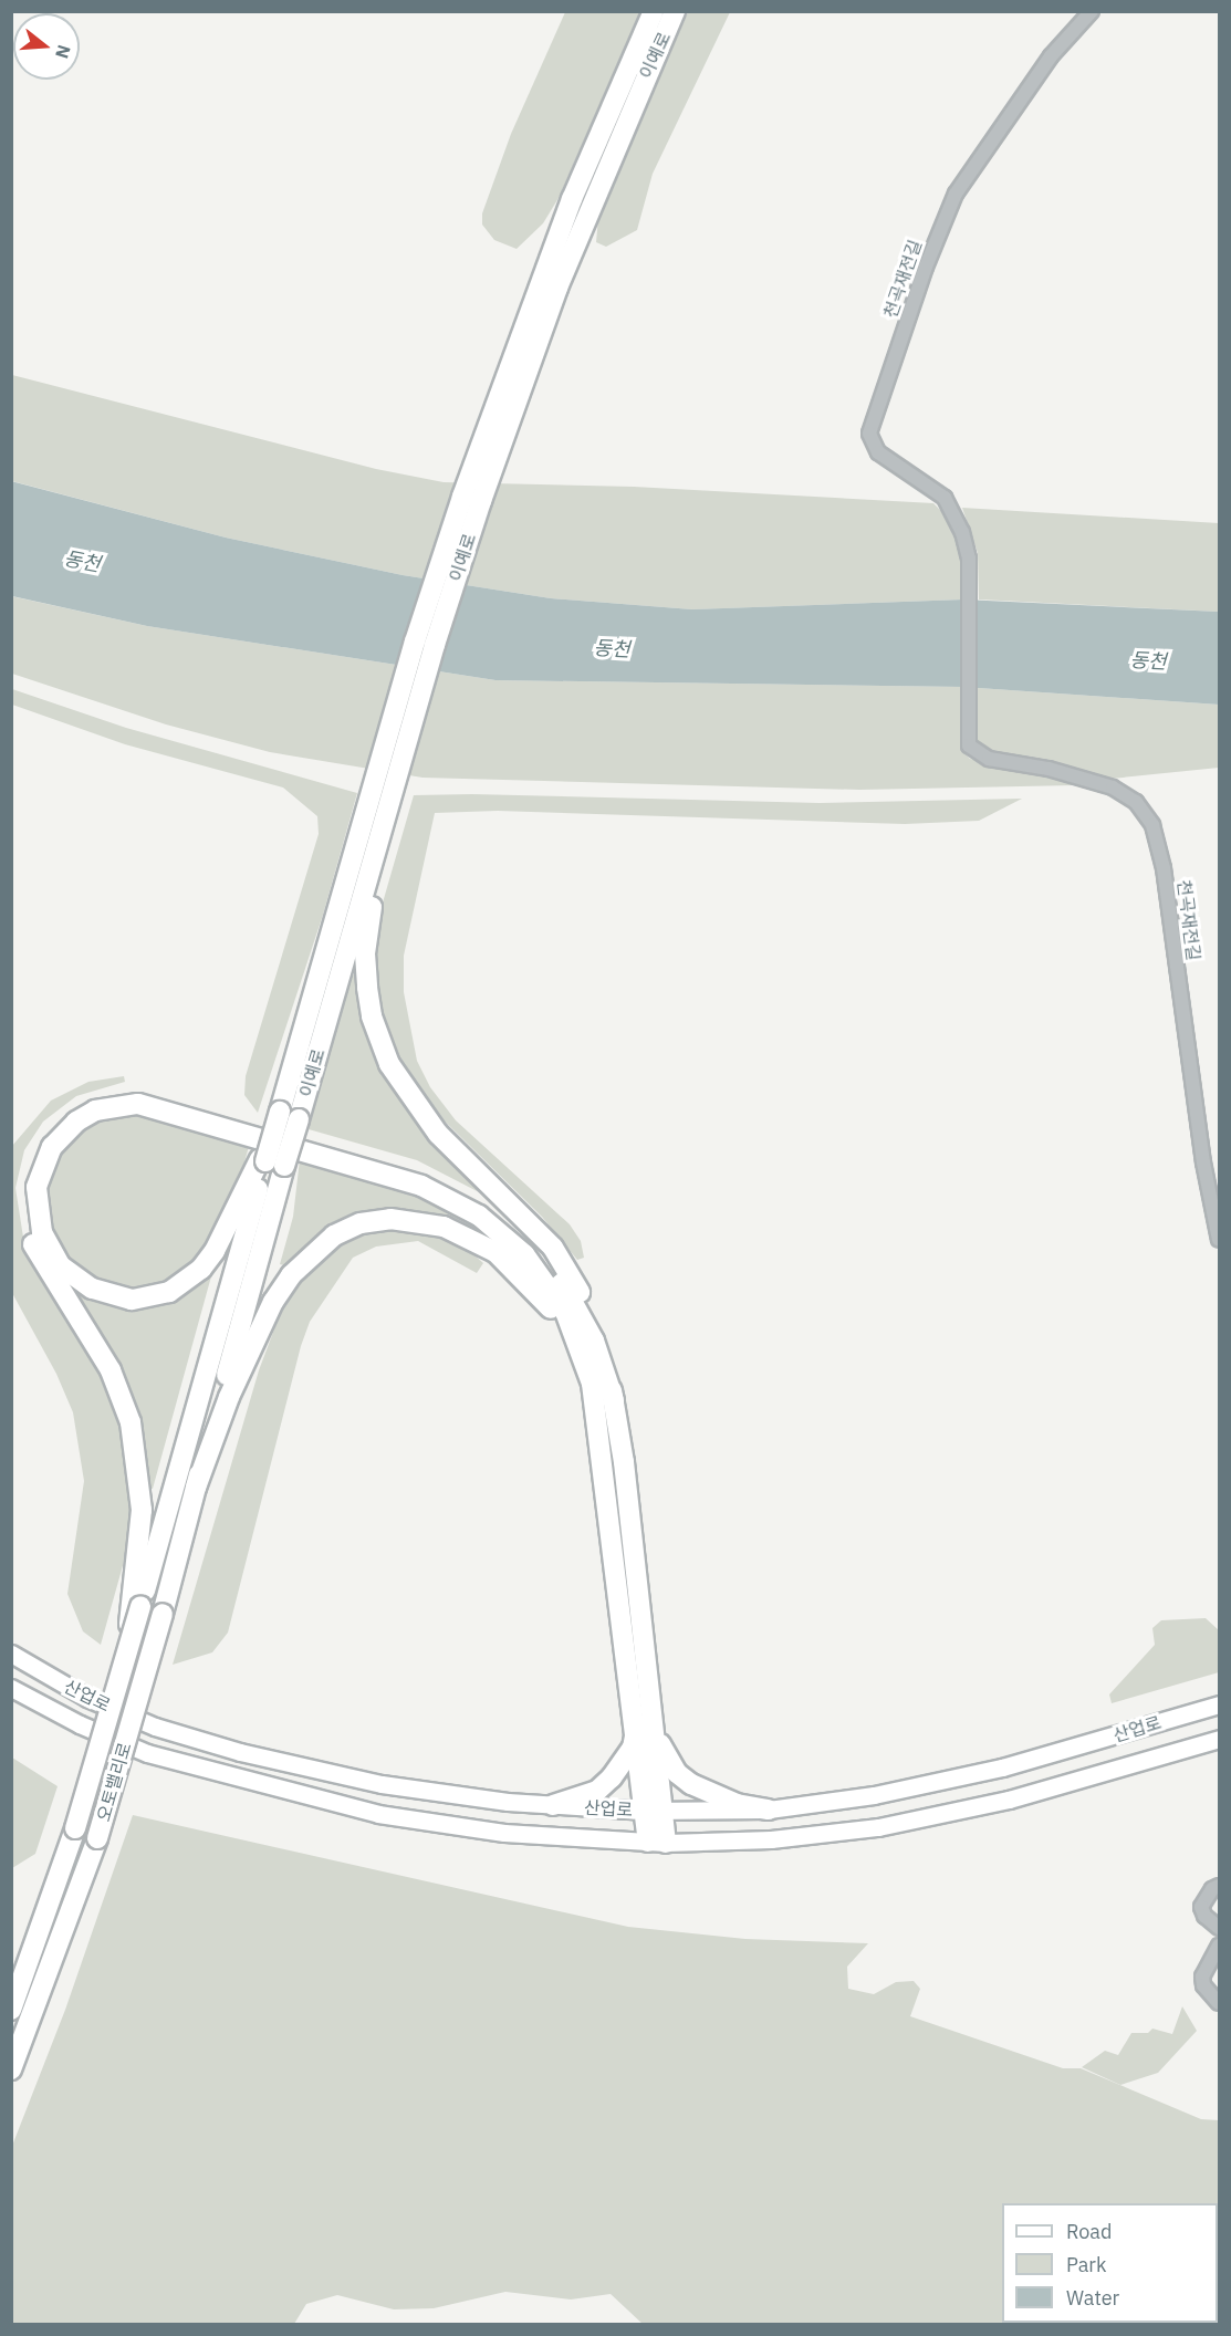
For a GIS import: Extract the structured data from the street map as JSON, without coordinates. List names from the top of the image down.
{
  "streets": {
    "highway": ["이예로", "오토밸리로"],
    "main road": ["산업로"],
    "street": ["천곡재전길"]
  },
  "water": ["동천"],
  "legend": ["Road", "Park", "Water"],
  "north": "right"
}
